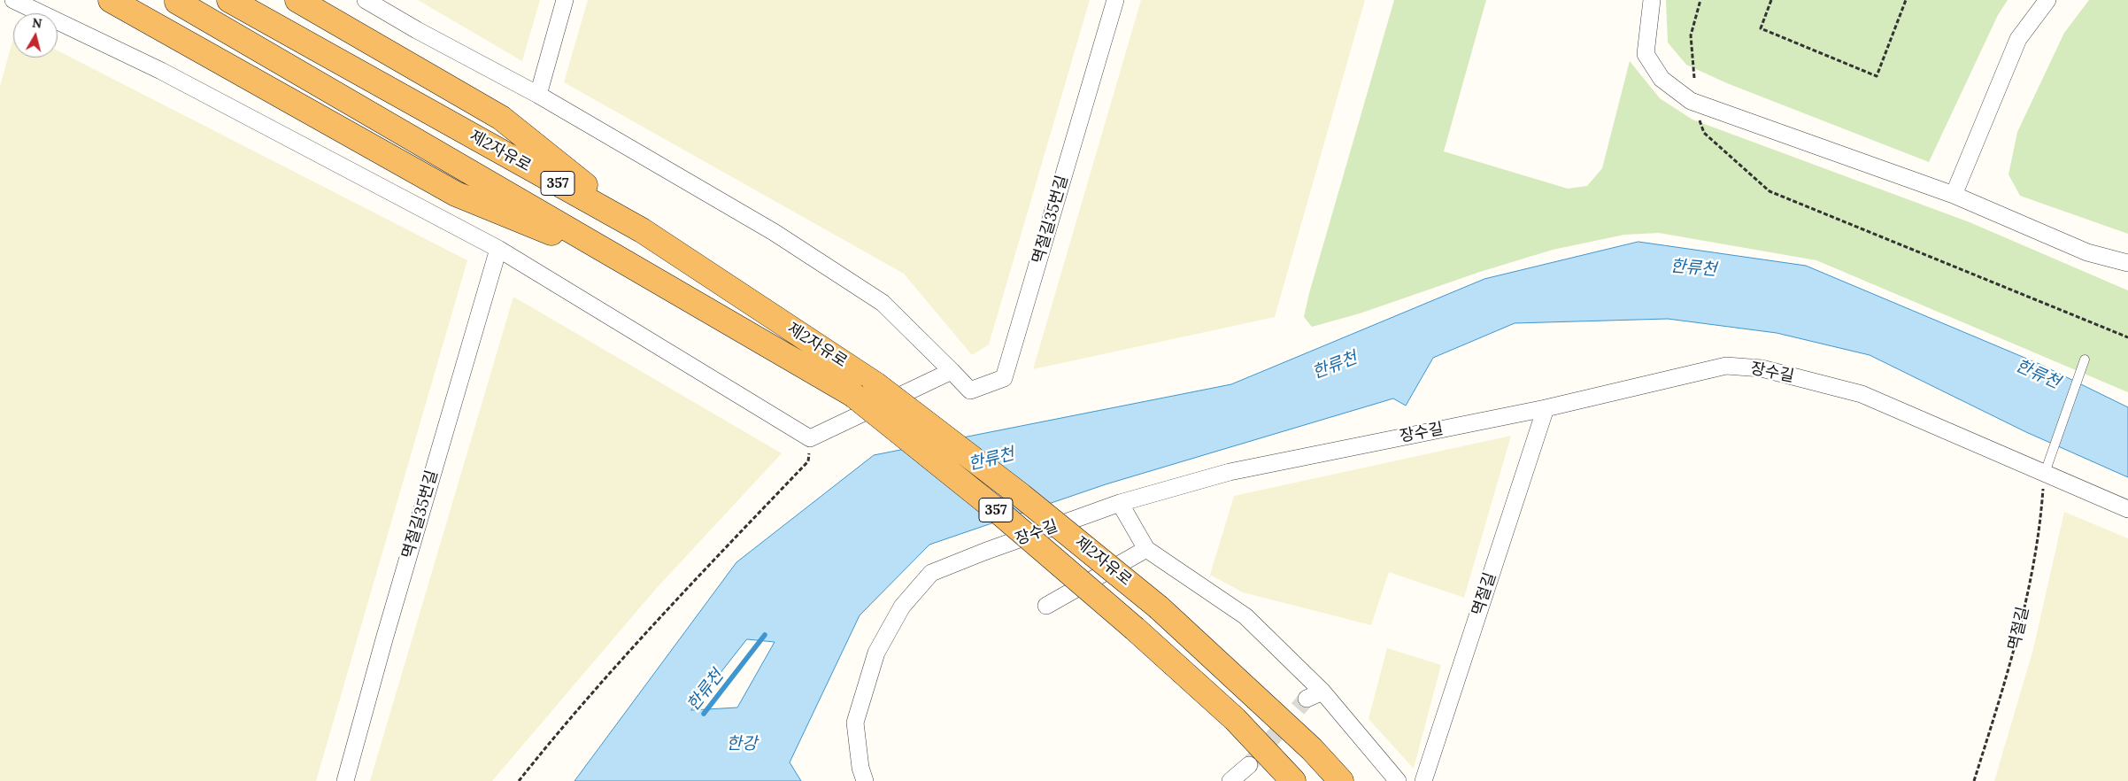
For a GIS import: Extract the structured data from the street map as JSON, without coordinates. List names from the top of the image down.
{
  "streets": {
    "highway": ["제2자유로", "357"],
    "street": ["멱절길35번길", "장수길", "멱절길"]
  },
  "crossings": [
    ["장수길", "멱절길"]
  ],
  "water": ["한류천", "한강"],
  "north": "top"
}
